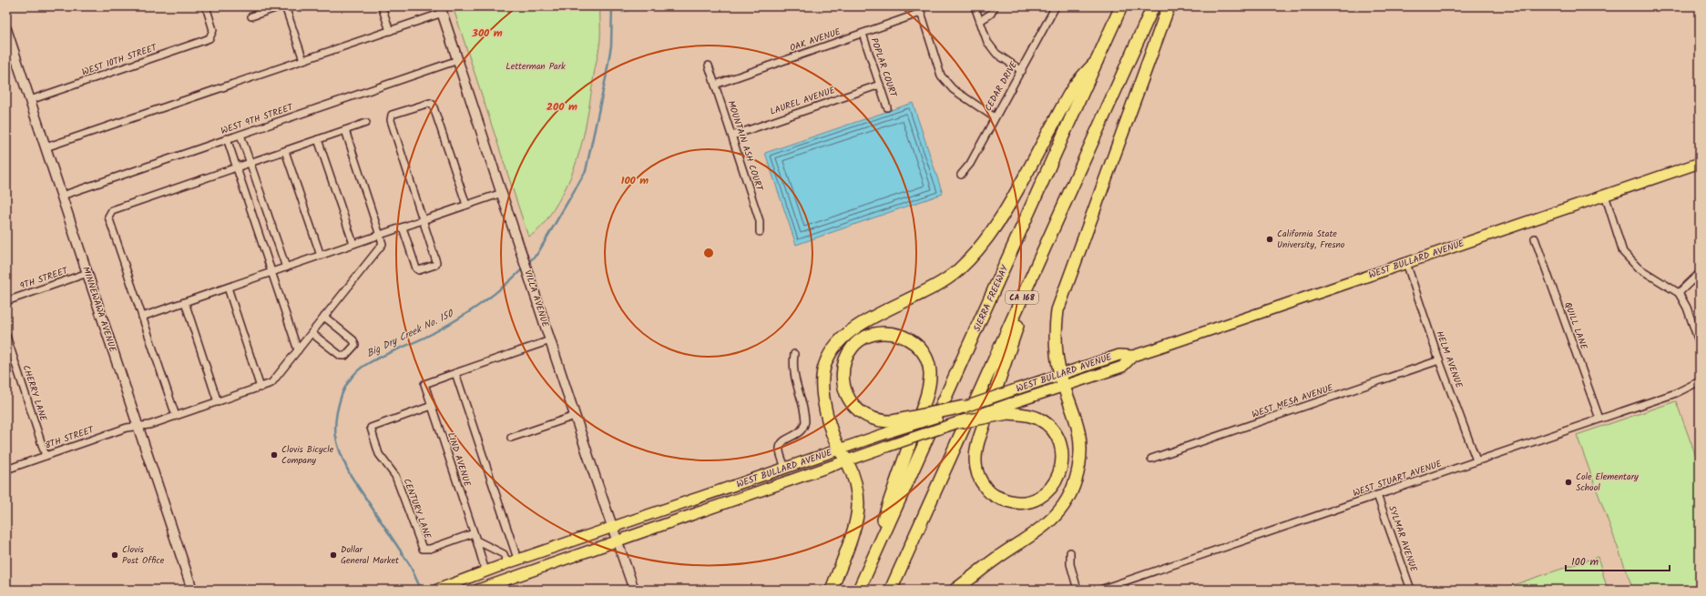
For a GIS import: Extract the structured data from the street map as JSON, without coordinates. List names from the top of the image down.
{
  "streets": {
    "highway": ["CA 168", "SIERRA FREEWAY"],
    "main road": ["WEST BULLARD AVENUE", "VILLA AVENUE", "MINNEWAWA AVENUE"],
    "street": [
      "OAK AVENUE",
      "WEST 10TH STREET",
      "POPLAR COURT",
      "CEDAR DRIVE",
      "LAUREL AVENUE",
      "WEST 9TH STREET",
      "MOUNTAIN ASH COURT",
      "9TH STREET",
      "QUILL LANE",
      "HELM AVENUE",
      "CHERRY LANE",
      "WEST MESA AVENUE",
      "8TH STREET",
      "LIND AVENUE",
      "WEST STUART AVENUE",
      "CENTURY LANE",
      "SYLMAR AVENUE"
    ]
  },
  "crossings": [
    ["OAK AVENUE", "POPLAR COURT"],
    ["OAK AVENUE", "MOUNTAIN ASH COURT"],
    ["WEST 10TH STREET", "MINNEWAWA AVENUE"],
    ["POPLAR COURT", "LAUREL AVENUE"],
    ["LAUREL AVENUE", "MOUNTAIN ASH COURT"],
    ["WEST 9TH STREET", "VILLA AVENUE"],
    ["WEST 9TH STREET", "MINNEWAWA AVENUE"],
    ["WEST BULLARD AVENUE", "VILLA AVENUE"],
    ["WEST BULLARD AVENUE", "HELM AVENUE"],
    ["WEST BULLARD AVENUE", "LIND AVENUE"],
    ["9TH STREET", "MINNEWAWA AVENUE"],
    ["MINNEWAWA AVENUE", "8TH STREET"],
    ["QUILL LANE", "WEST STUART AVENUE"],
    ["HELM AVENUE", "WEST MESA AVENUE"],
    ["HELM AVENUE", "WEST STUART AVENUE"],
    ["CHERRY LANE", "8TH STREET"],
    ["LIND AVENUE", "CENTURY LANE"],
    ["WEST STUART AVENUE", "SYLMAR AVENUE"]
  ],
  "water": ["Big Dry Creek No. 150"],
  "parks": ["Letterman Park"],
  "places": [
    "California State University, Fresno",
    "Clovis Bicycle Company",
    "Cole Elementary School",
    "Clovis Post Office",
    "Dollar General Market"
  ],
  "scale_bar": "100 m",
  "rings": ["300 m", "200 m", "100 m"]
}
